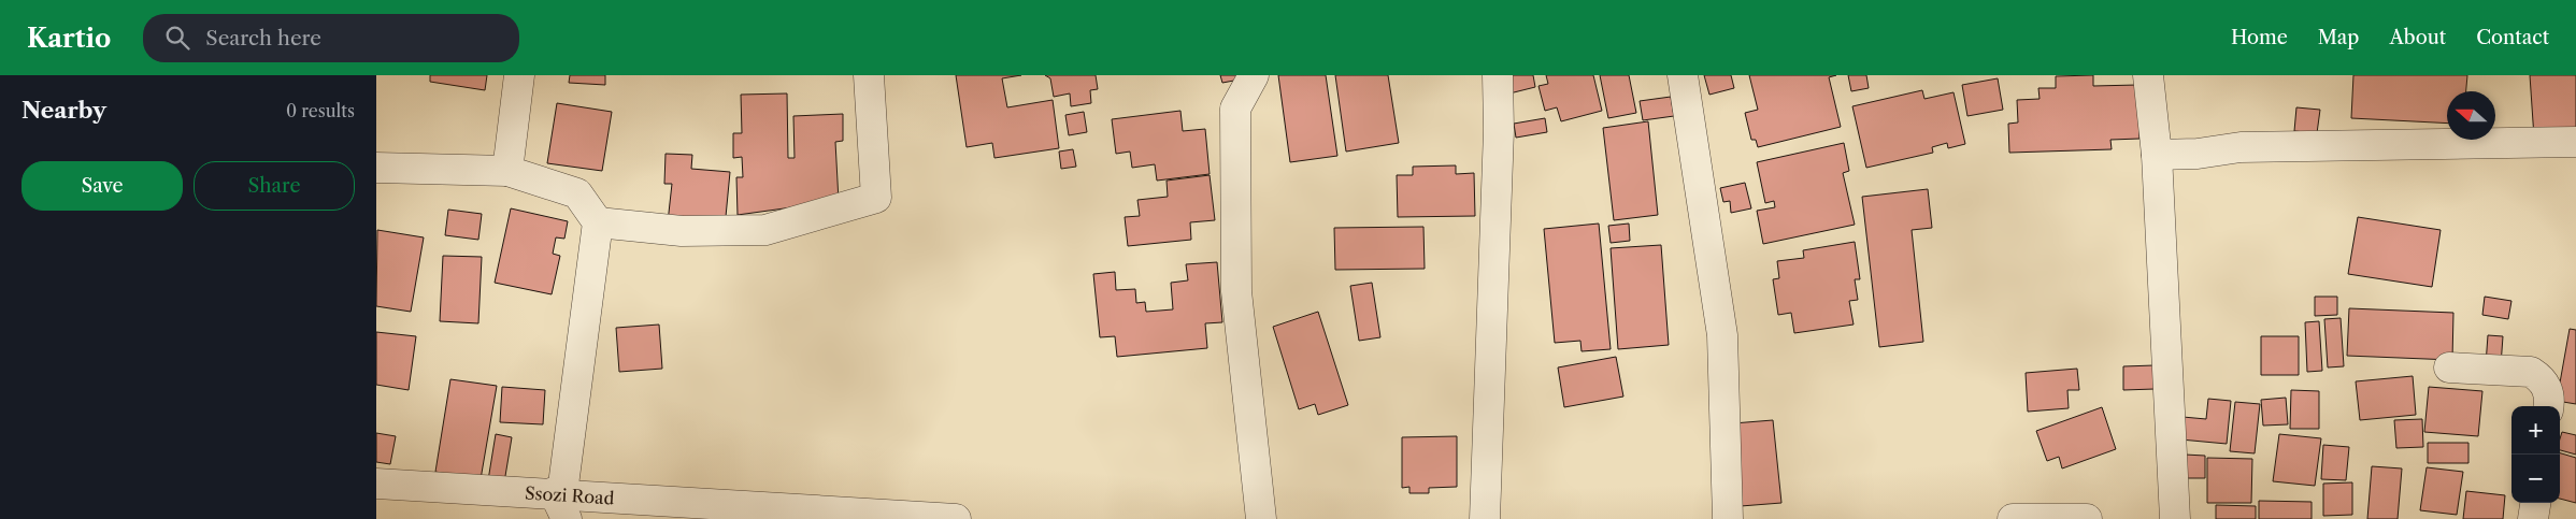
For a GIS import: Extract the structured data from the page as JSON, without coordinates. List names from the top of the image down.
{
  "streets": {
    "street": ["Ssozi Road"]
  },
  "north": "left",
  "page": {
    "header": "Kartio",
    "search": "Search here",
    "nav": [
      "Home",
      "Map",
      "About",
      "Contact"
    ],
    "heading": ["Nearby", "0 results"],
    "buttons": ["Save", "Share"],
    "map_buttons": ["+", "−"]
  }
}
